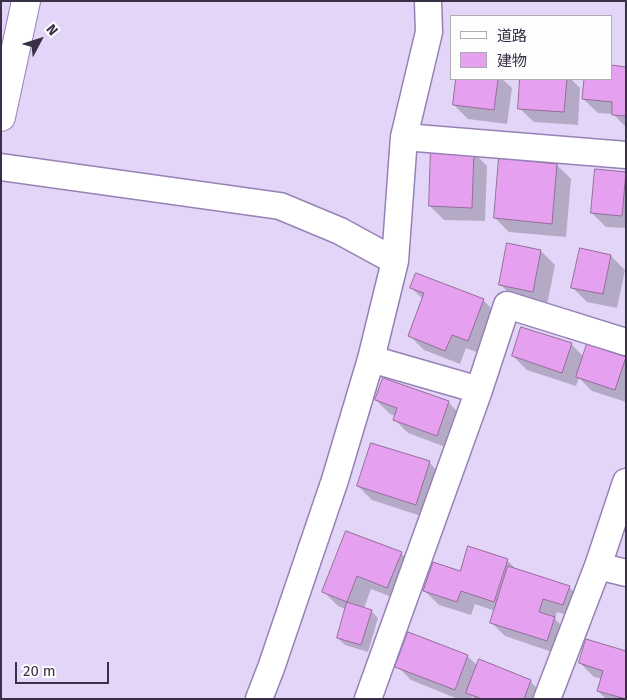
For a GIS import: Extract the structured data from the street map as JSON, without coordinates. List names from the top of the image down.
{
  "legend": ["道路", "建物"],
  "scale_bar": "20 m",
  "north": "top right"
}
